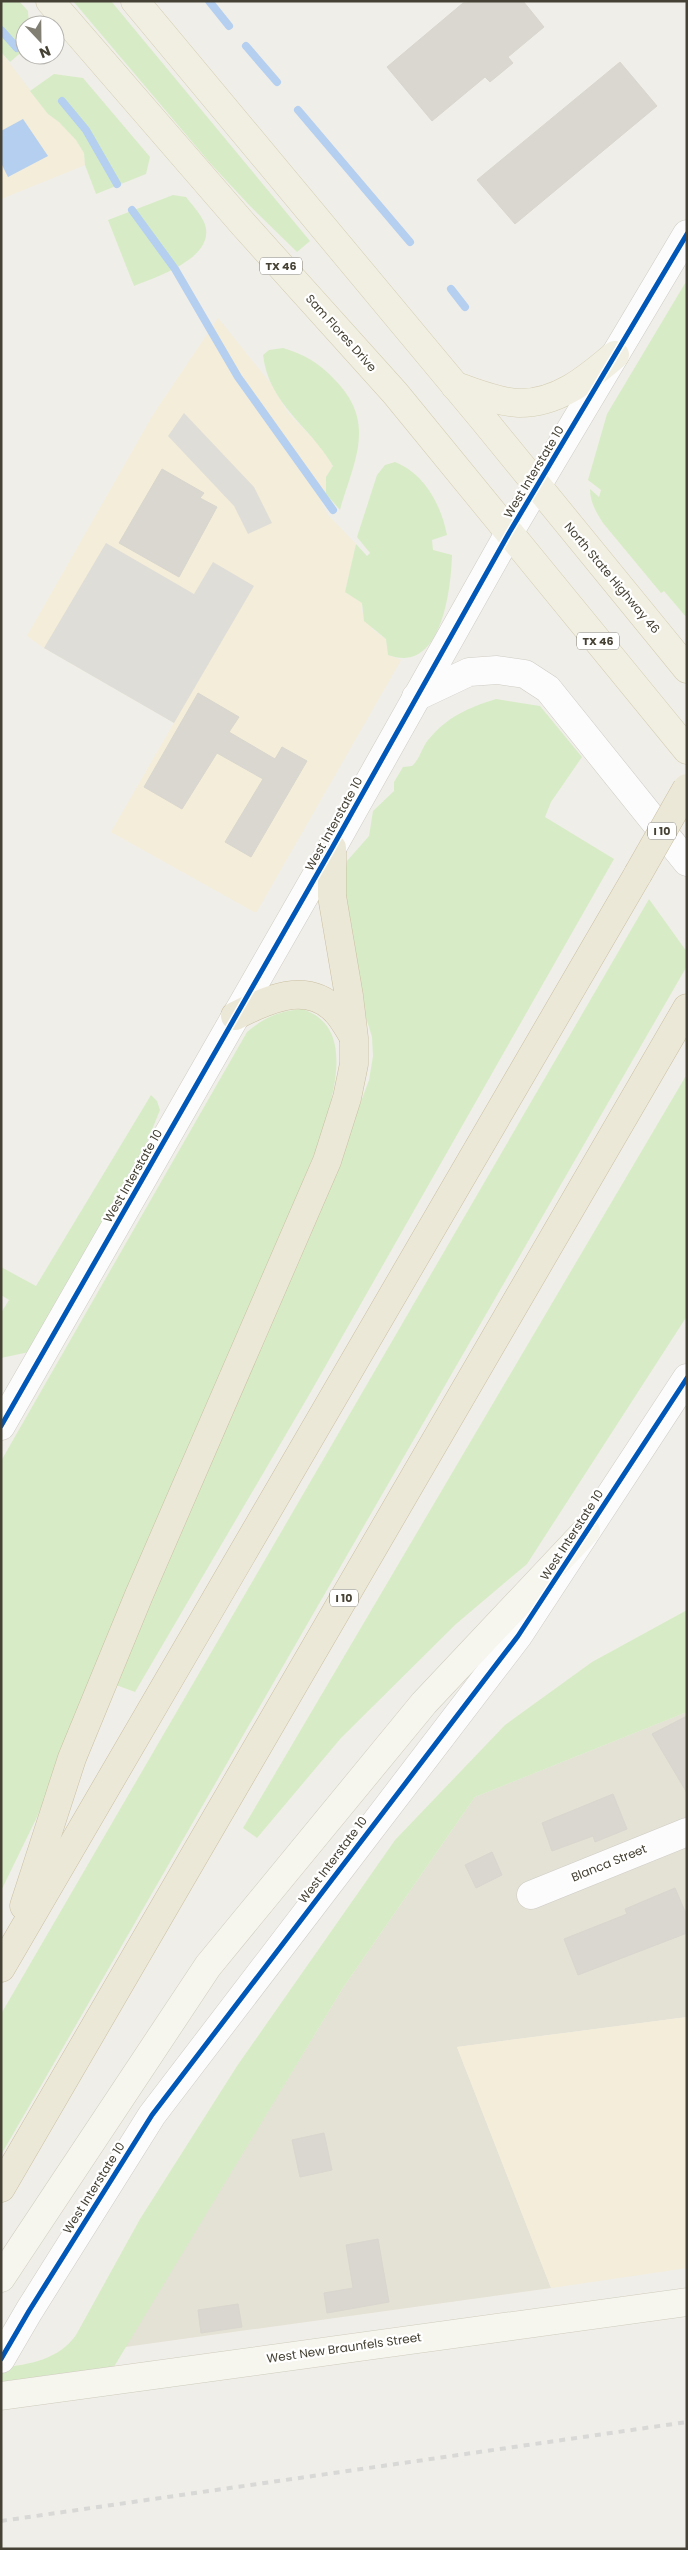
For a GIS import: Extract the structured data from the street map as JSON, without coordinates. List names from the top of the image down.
{
  "streets": {
    "highway": ["I 10"],
    "main road": [
      "TX 46",
      "Sam Flores Drive",
      "North State Highway 46",
      "West New Braunfels Street"
    ],
    "street": ["West Interstate 10", "Blanca Street"]
  },
  "crossings": [
    ["TX 46", "Sam Flores Drive"],
    ["TX 46", "West Interstate 10"],
    ["Sam Flores Drive", "West Interstate 10"],
    ["West Interstate 10", "North State Highway 46"]
  ],
  "north": "bottom"
}
